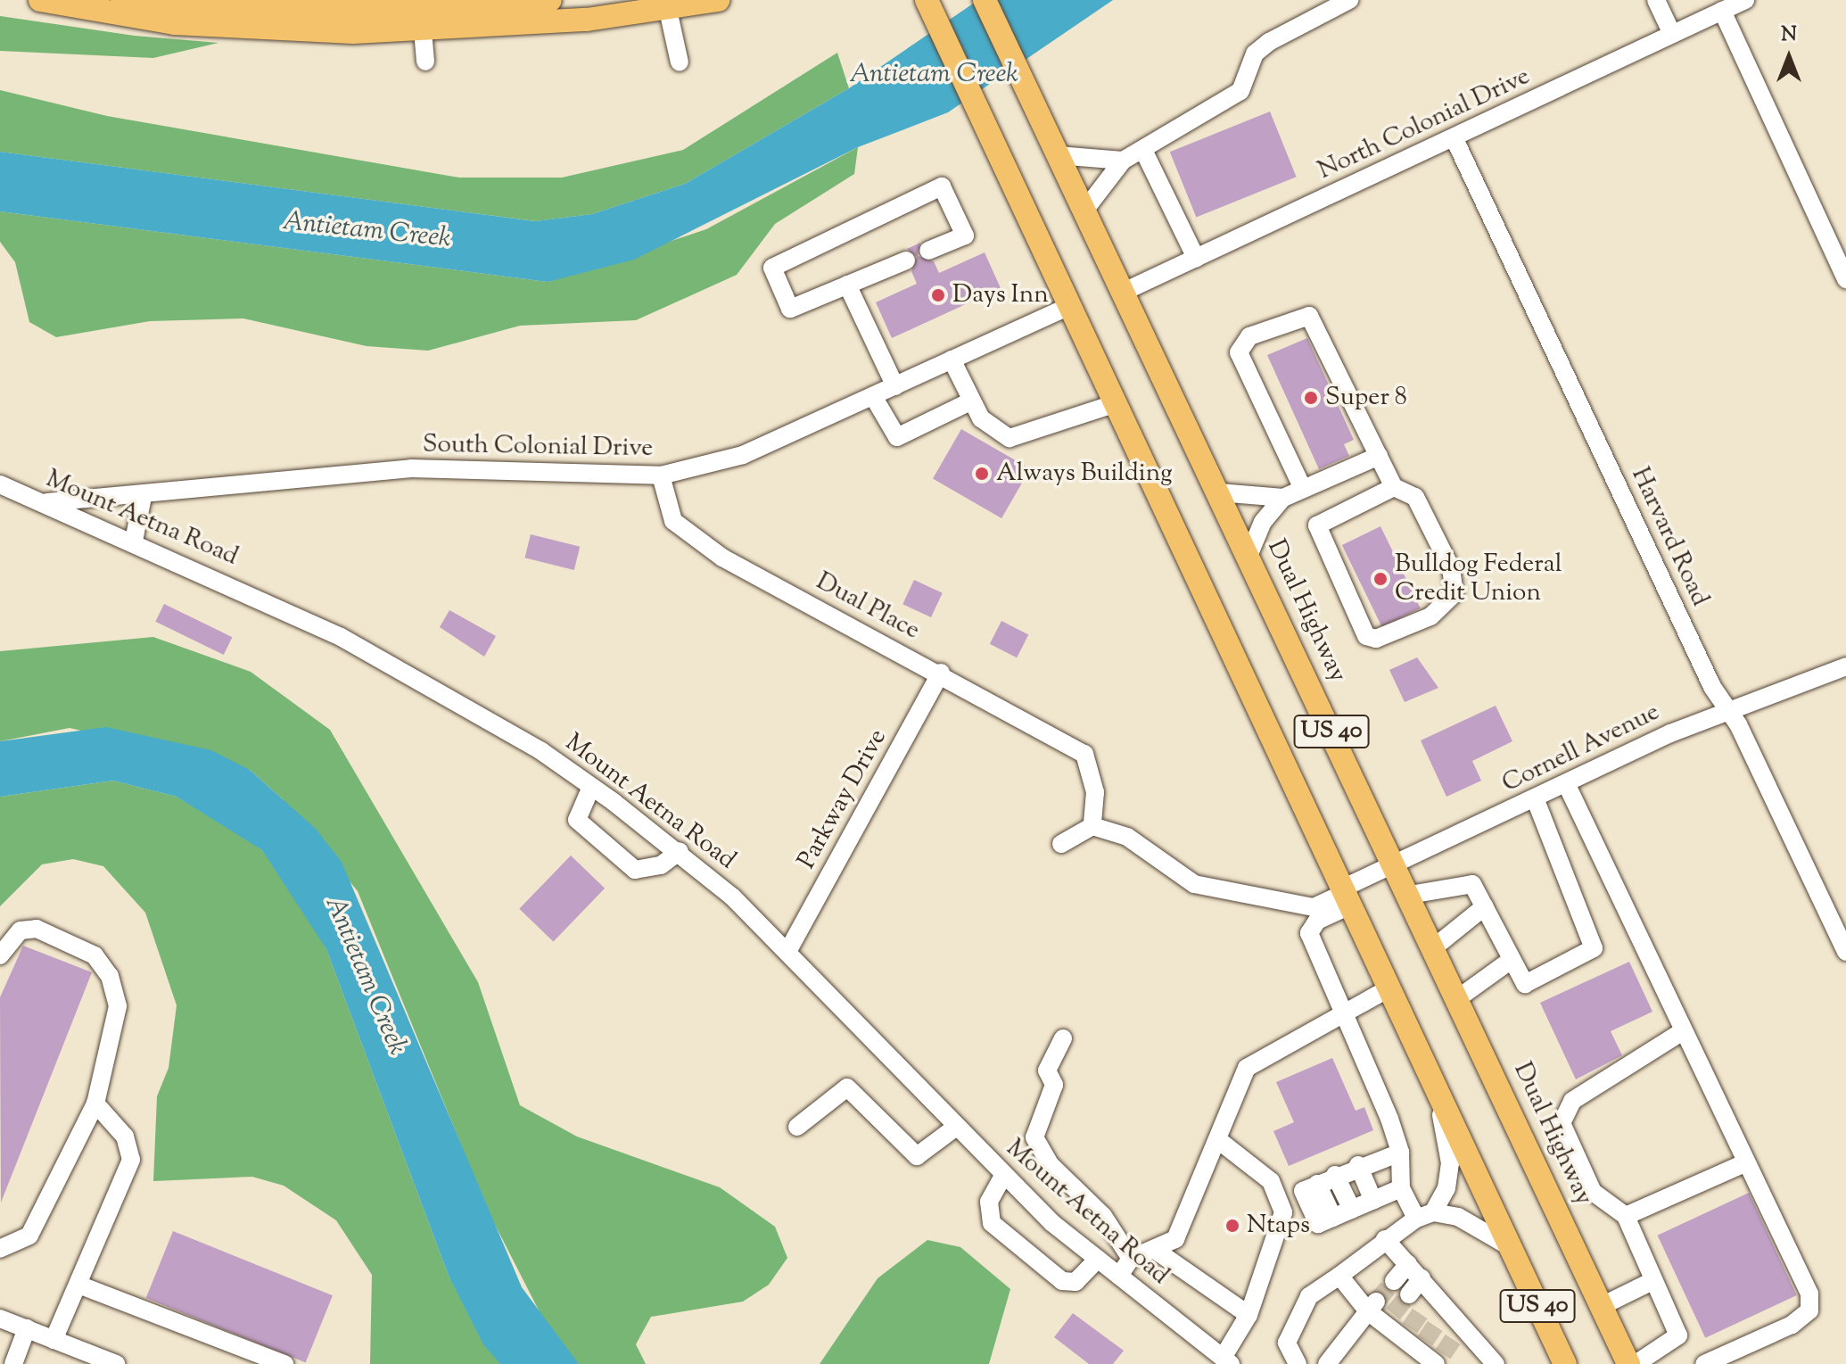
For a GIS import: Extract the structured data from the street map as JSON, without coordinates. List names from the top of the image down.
{
  "streets": {
    "main road": ["Dual Highway", "US 40"],
    "street": [
      "North Colonial Drive",
      "South Colonial Drive",
      "Mount Aetna Road",
      "Harvard Road",
      "Dual Place",
      "Cornell Avenue",
      "Parkway Drive"
    ]
  },
  "crossings": [
    ["North Colonial Drive", "Harvard Road"],
    ["North Colonial Drive", "Dual Highway"],
    ["South Colonial Drive", "Mount Aetna Road"],
    ["South Colonial Drive", "Dual Place"],
    ["South Colonial Drive", "US 40"],
    ["Mount Aetna Road", "Parkway Drive"],
    ["Harvard Road", "Cornell Avenue"],
    ["Dual Place", "Parkway Drive"],
    ["Dual Highway", "Cornell Avenue"],
    ["US 40", "Cornell Avenue"]
  ],
  "water": ["Antietam Creek"],
  "places": [
    "Days Inn",
    "Super 8",
    "Always Building",
    "Bulldog Federal Credit Union",
    "Ntaps"
  ],
  "north": "top"
}
